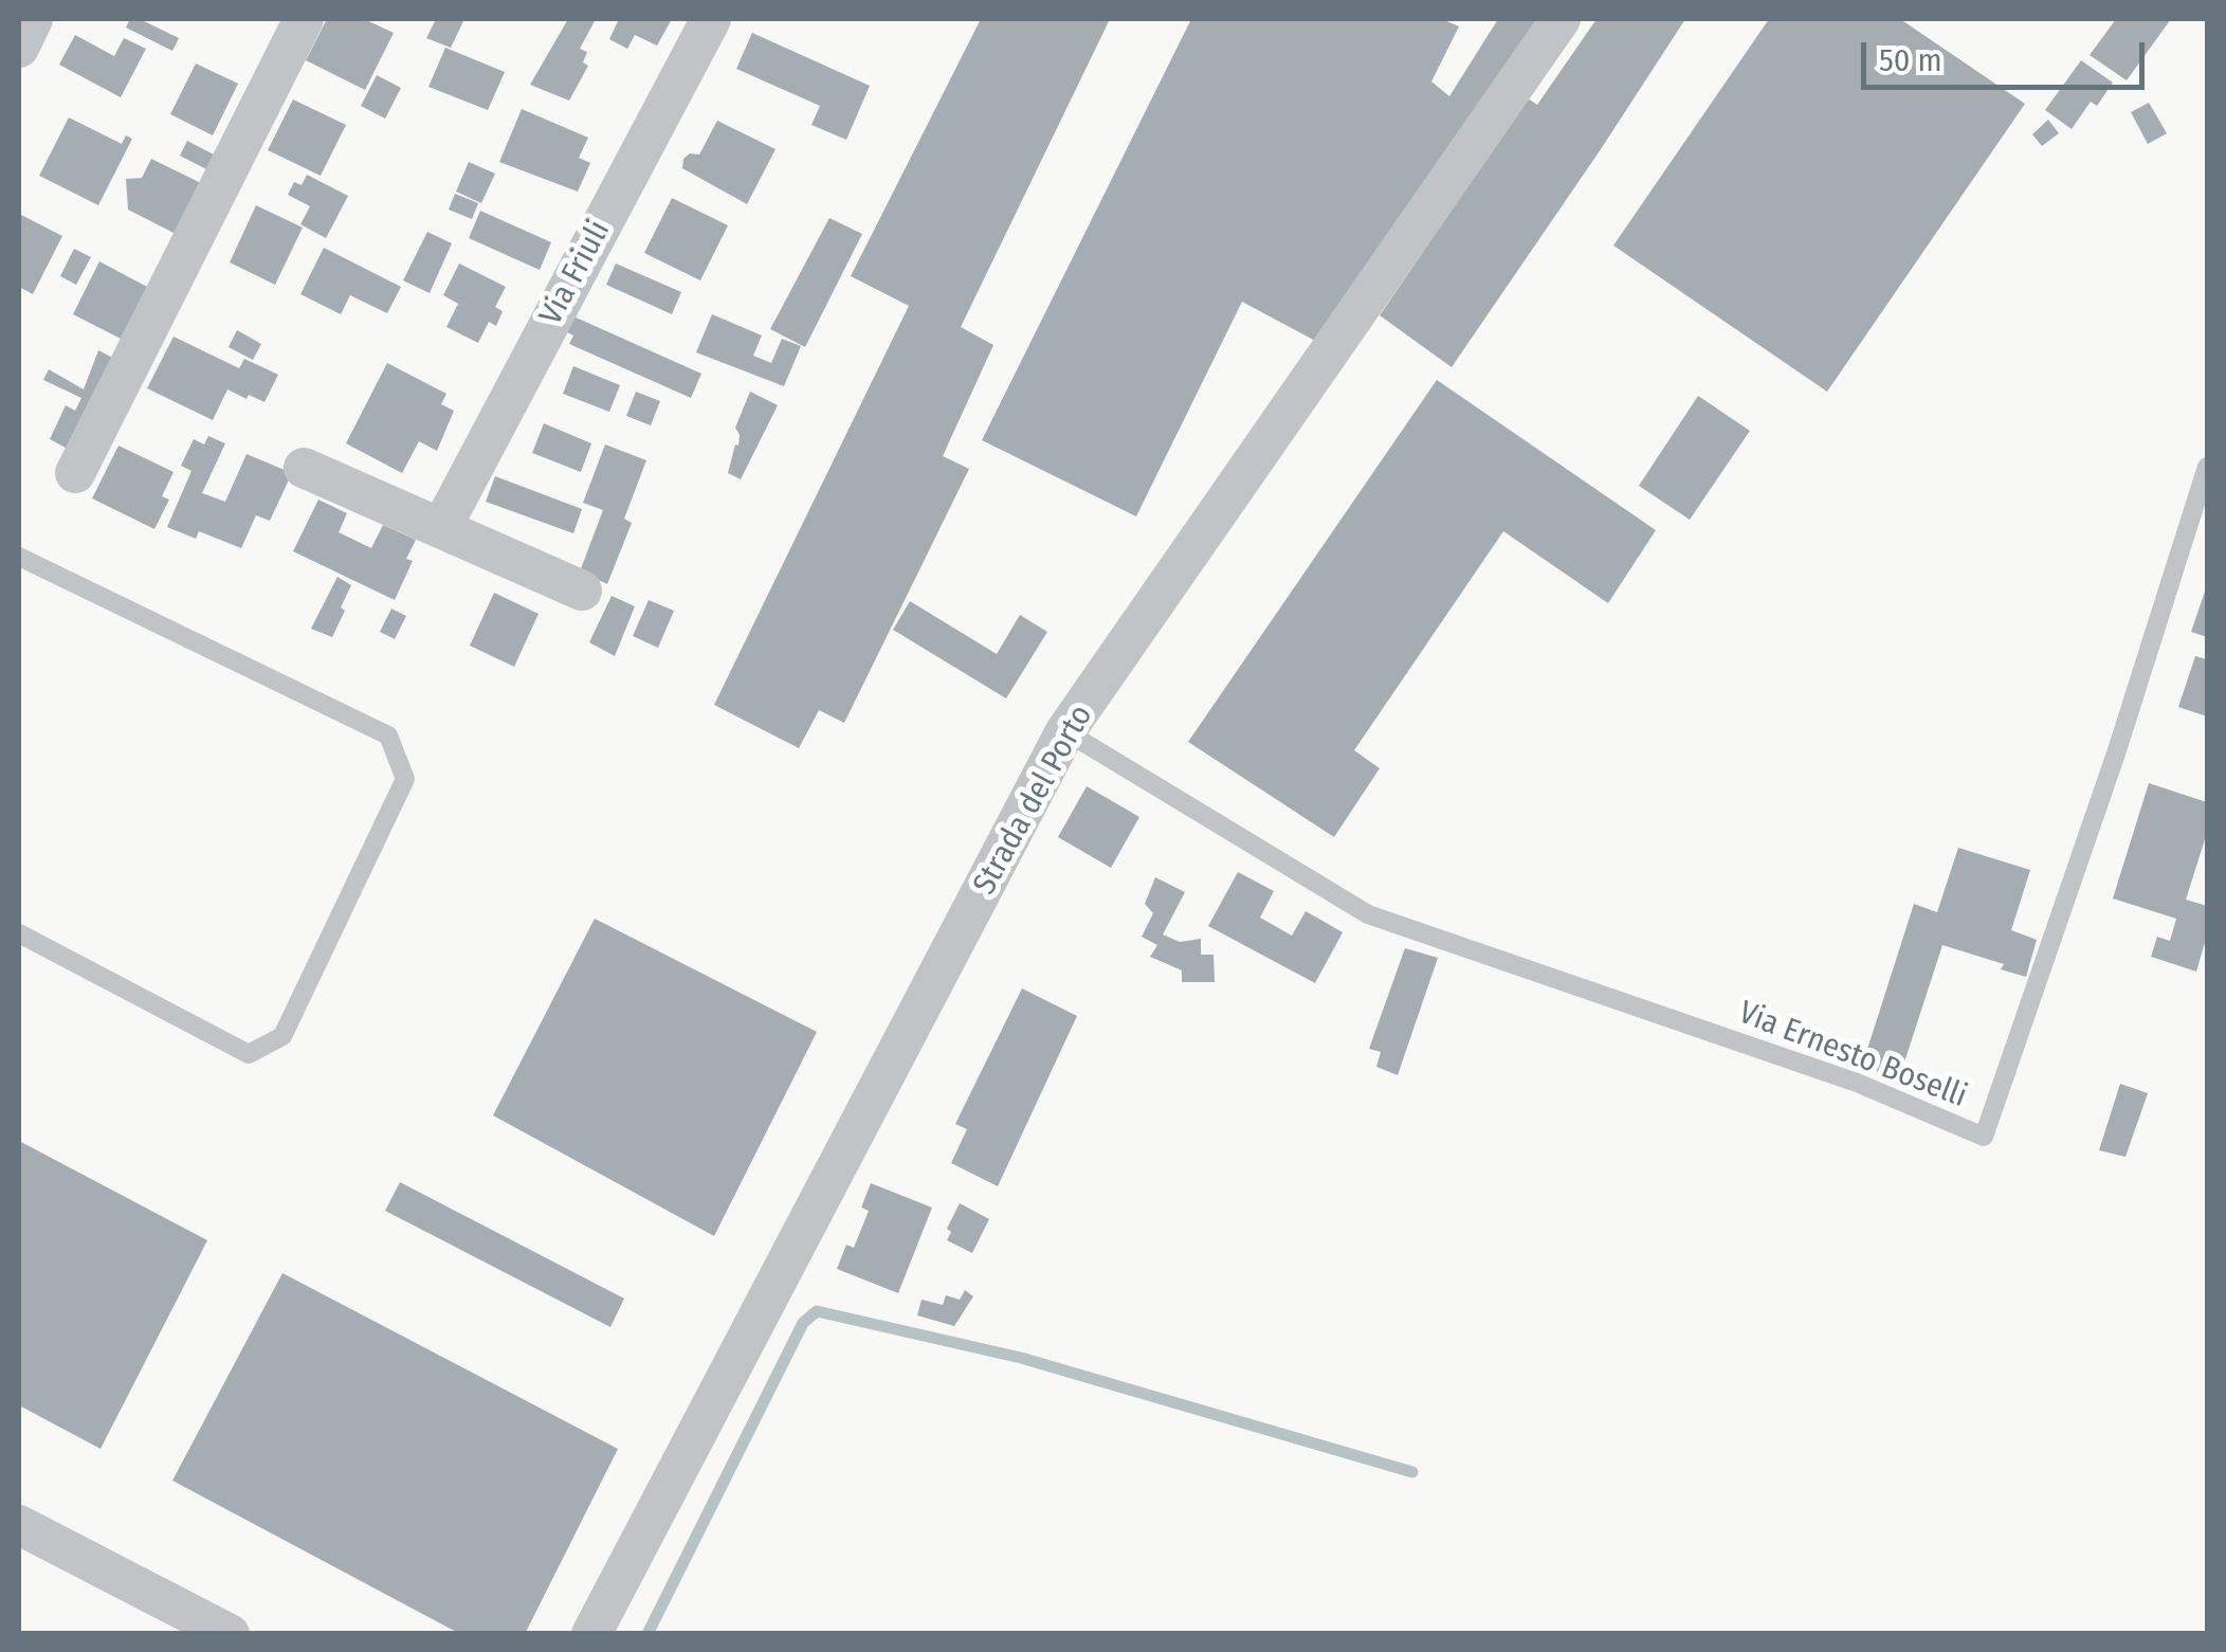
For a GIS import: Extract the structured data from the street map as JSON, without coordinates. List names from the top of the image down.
{
  "streets": {
    "street": ["Via Friuli", "Strada del Porto"],
    "lane": ["Via Ernesto Boselli"]
  },
  "crossings": [
    ["Strada del Porto", "Via Ernesto Boselli"]
  ],
  "scale_bar": "50 m"
}
